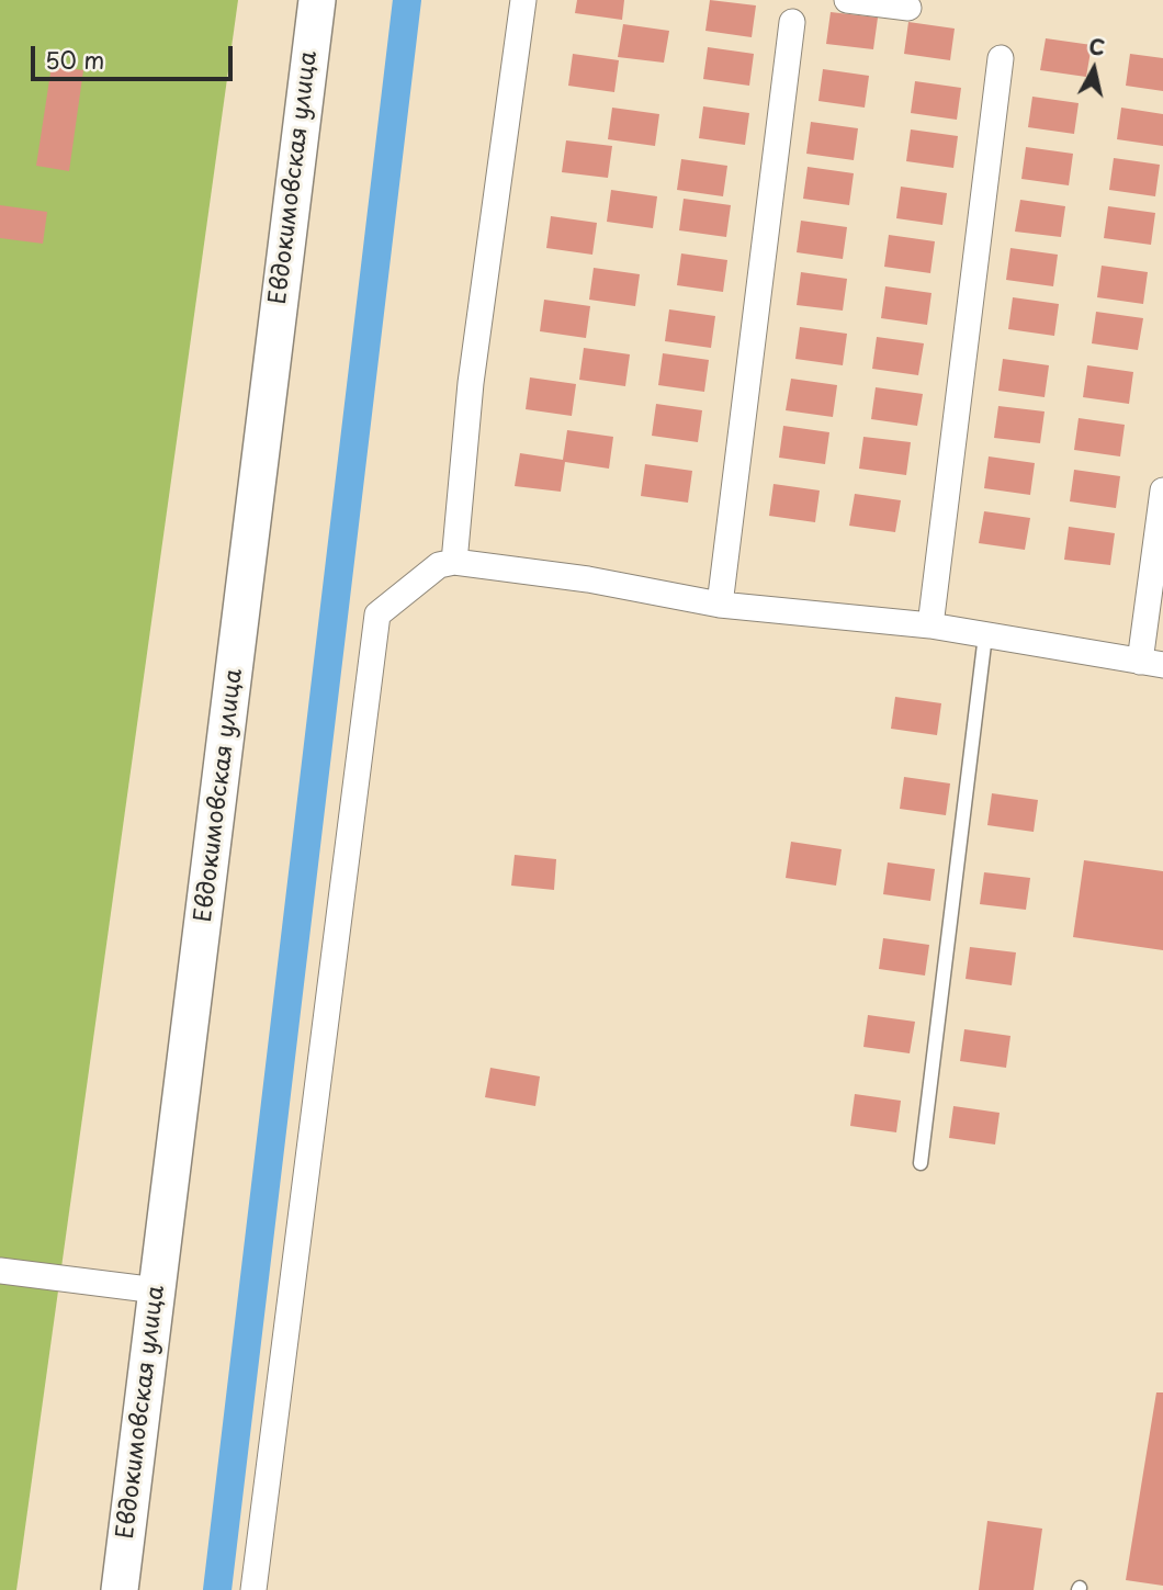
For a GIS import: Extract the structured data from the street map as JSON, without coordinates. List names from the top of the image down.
{
  "streets": {
    "main road": ["Евдокимовская улица"]
  },
  "scale_bar": "50 m",
  "north": "top"
}
